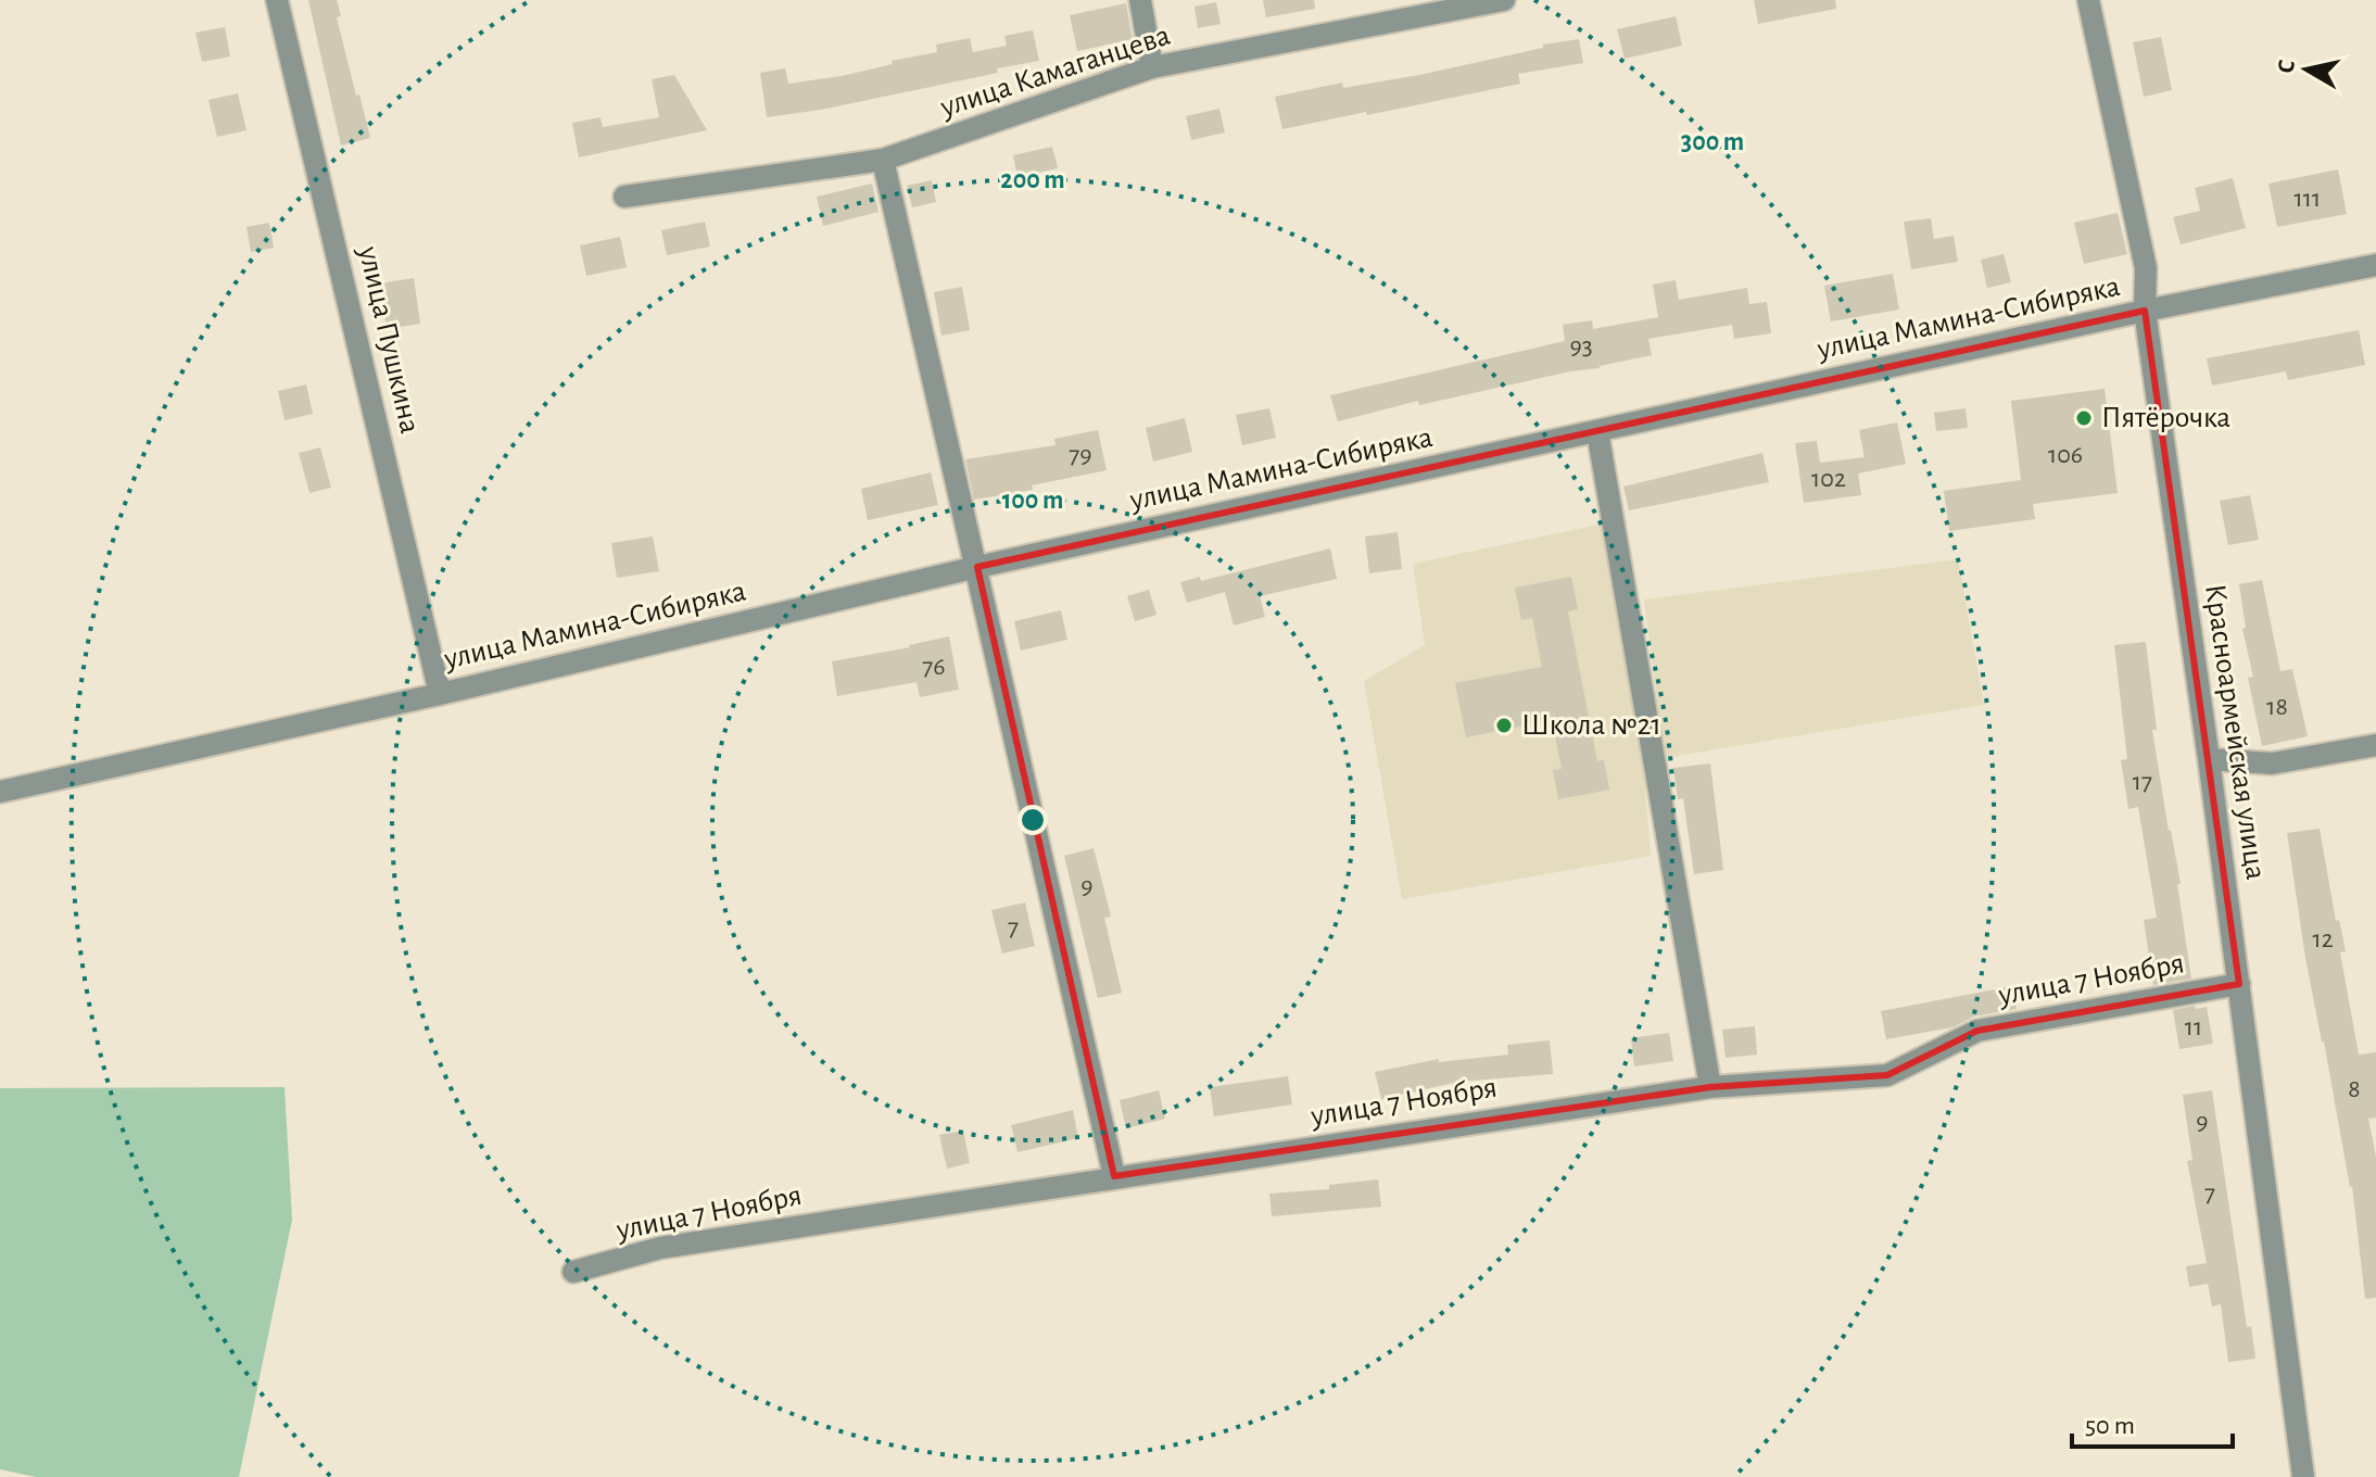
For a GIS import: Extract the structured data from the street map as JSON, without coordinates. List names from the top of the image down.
{
  "streets": {
    "street": [
      "улица Камаганцева",
      "улица Мамина-Сибиряка",
      "улица Пушкина",
      "Красноармейская улица",
      "улица 7 Ноября"
    ]
  },
  "crossings": [
    ["улица Мамина-Сибиряка", "улица Пушкина"],
    ["улица Мамина-Сибиряка", "Красноармейская улица"],
    ["Красноармейская улица", "улица 7 Ноября"]
  ],
  "places": ["Пятёрочка", "Школа №21"],
  "house_numbers": [
    "111",
    "93",
    "79",
    "106",
    "102",
    "76",
    "18",
    "17",
    "9",
    "7",
    "12",
    "11",
    "8",
    "9",
    "7"
  ],
  "scale_bar": "50 m",
  "north": "left",
  "rings": ["300 m", "200 m", "100 m"]
}
